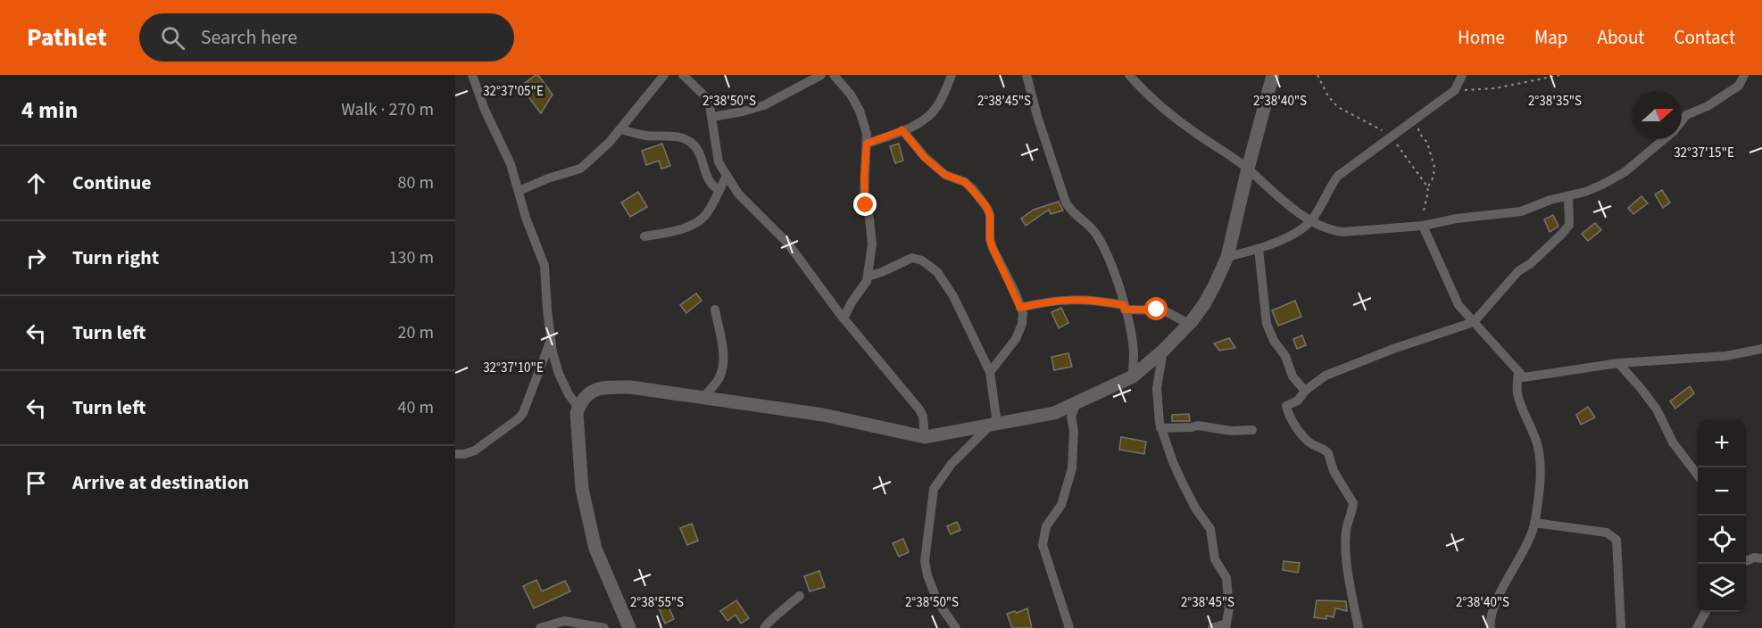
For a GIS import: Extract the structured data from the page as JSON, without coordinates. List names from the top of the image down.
{
  "north": "right",
  "page": {
    "header": "Pathlet",
    "search": "Search here",
    "nav": [
      "Home",
      "Map",
      "About",
      "Contact"
    ],
    "heading": ["4 min", "Walk · 270 m"],
    "list": [
      ["Continue", "80 m"],
      ["Turn right", "130 m"],
      ["Turn left", "20 m"],
      ["Turn left", "40 m"],
      "Arrive at destination"
    ],
    "map_buttons": ["+", "−"]
  },
  "coordinates": [
    "32°37'05\"E",
    "2°38'35\"S",
    "2°38'50\"S",
    "2°38'45\"S",
    "2°38'40\"S",
    "32°37'15\"E",
    "32°37'10\"E",
    "2°38'55\"S"
  ]
}
